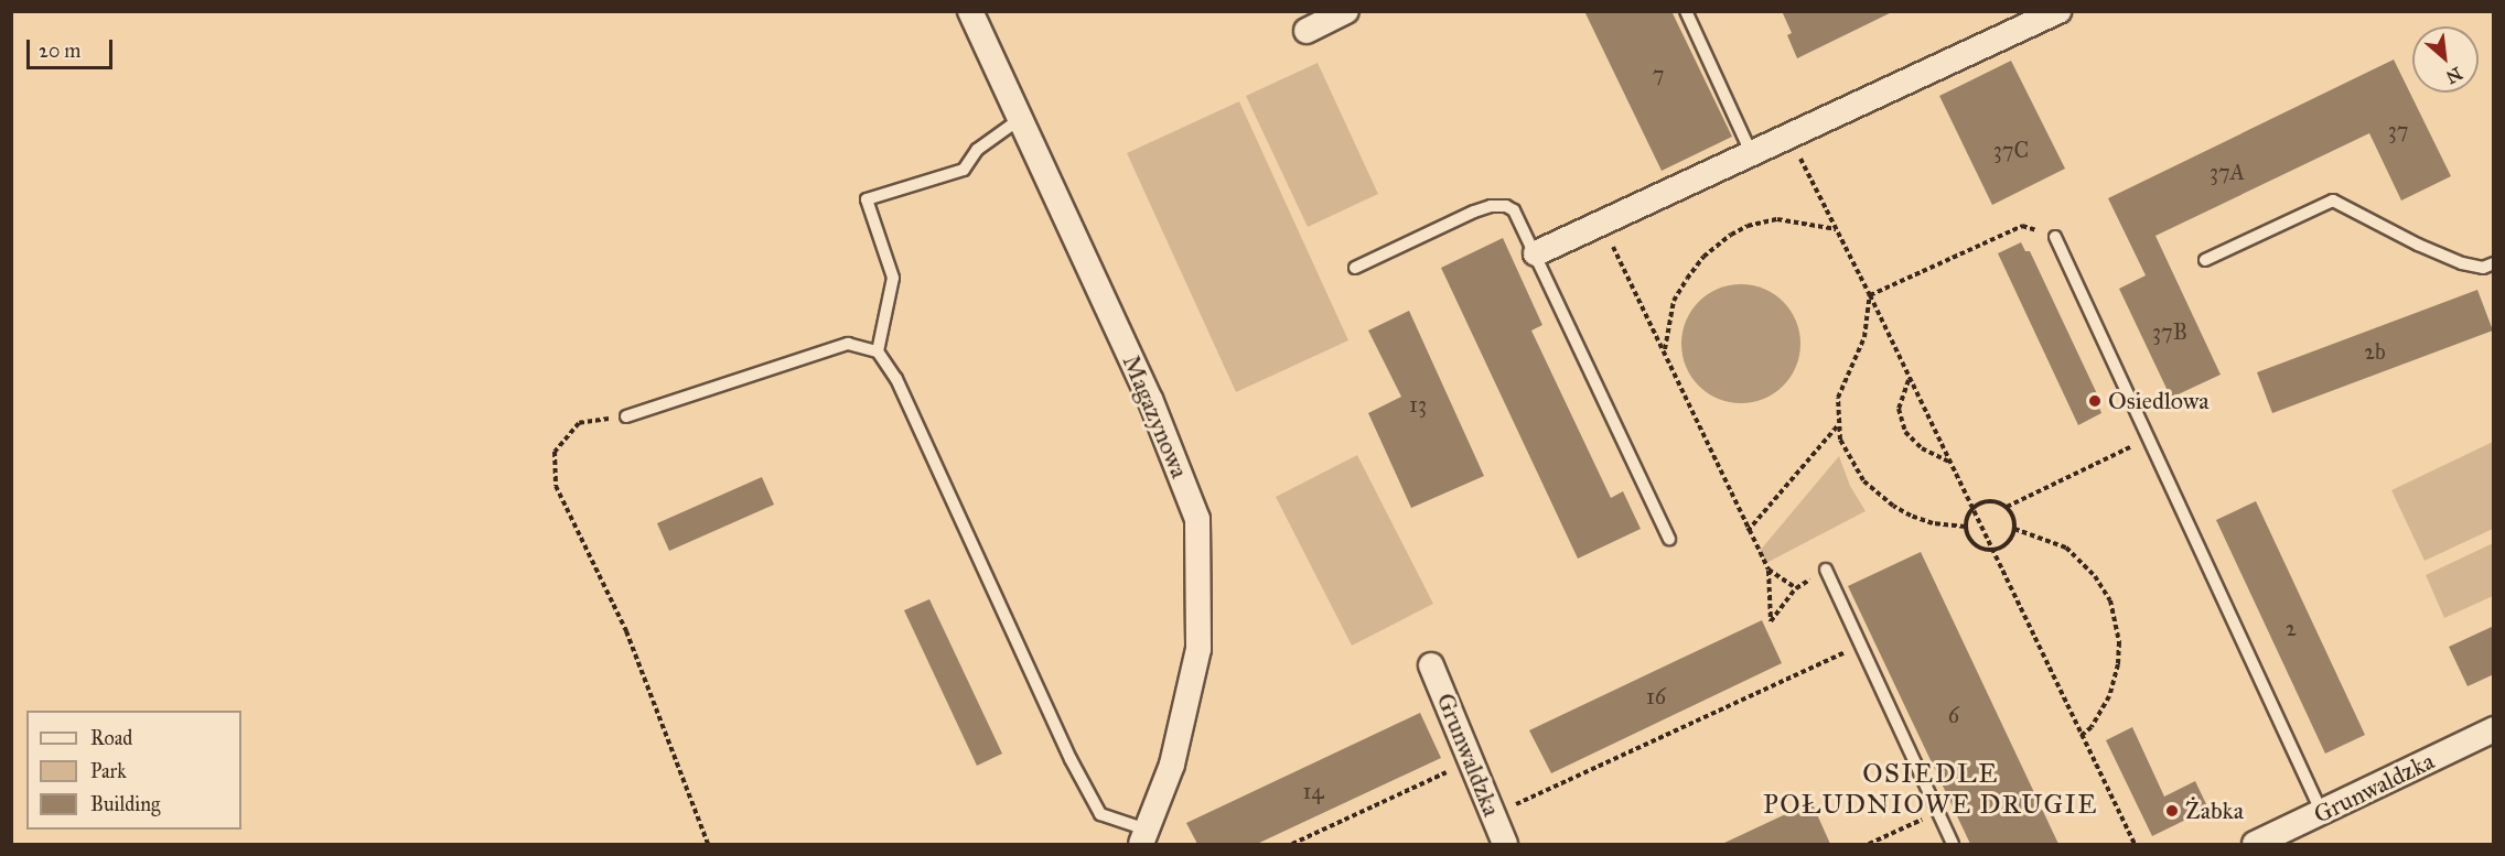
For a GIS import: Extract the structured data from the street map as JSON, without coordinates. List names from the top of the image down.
{
  "streets": {
    "street": ["Magazynowa", "Grunwaldzka"]
  },
  "districts": ["OSIEDLE POŁUDNIOWE DRUGIE"],
  "places": ["Osiedlowa", "Żabka"],
  "house_numbers": [
    "7",
    "37",
    "37C",
    "37A",
    "37B",
    "2b",
    "13",
    "2",
    "16",
    "6",
    "14"
  ],
  "legend": ["Road", "Park", "Building"],
  "scale_bar": "20 m",
  "north": "bottom right"
}
